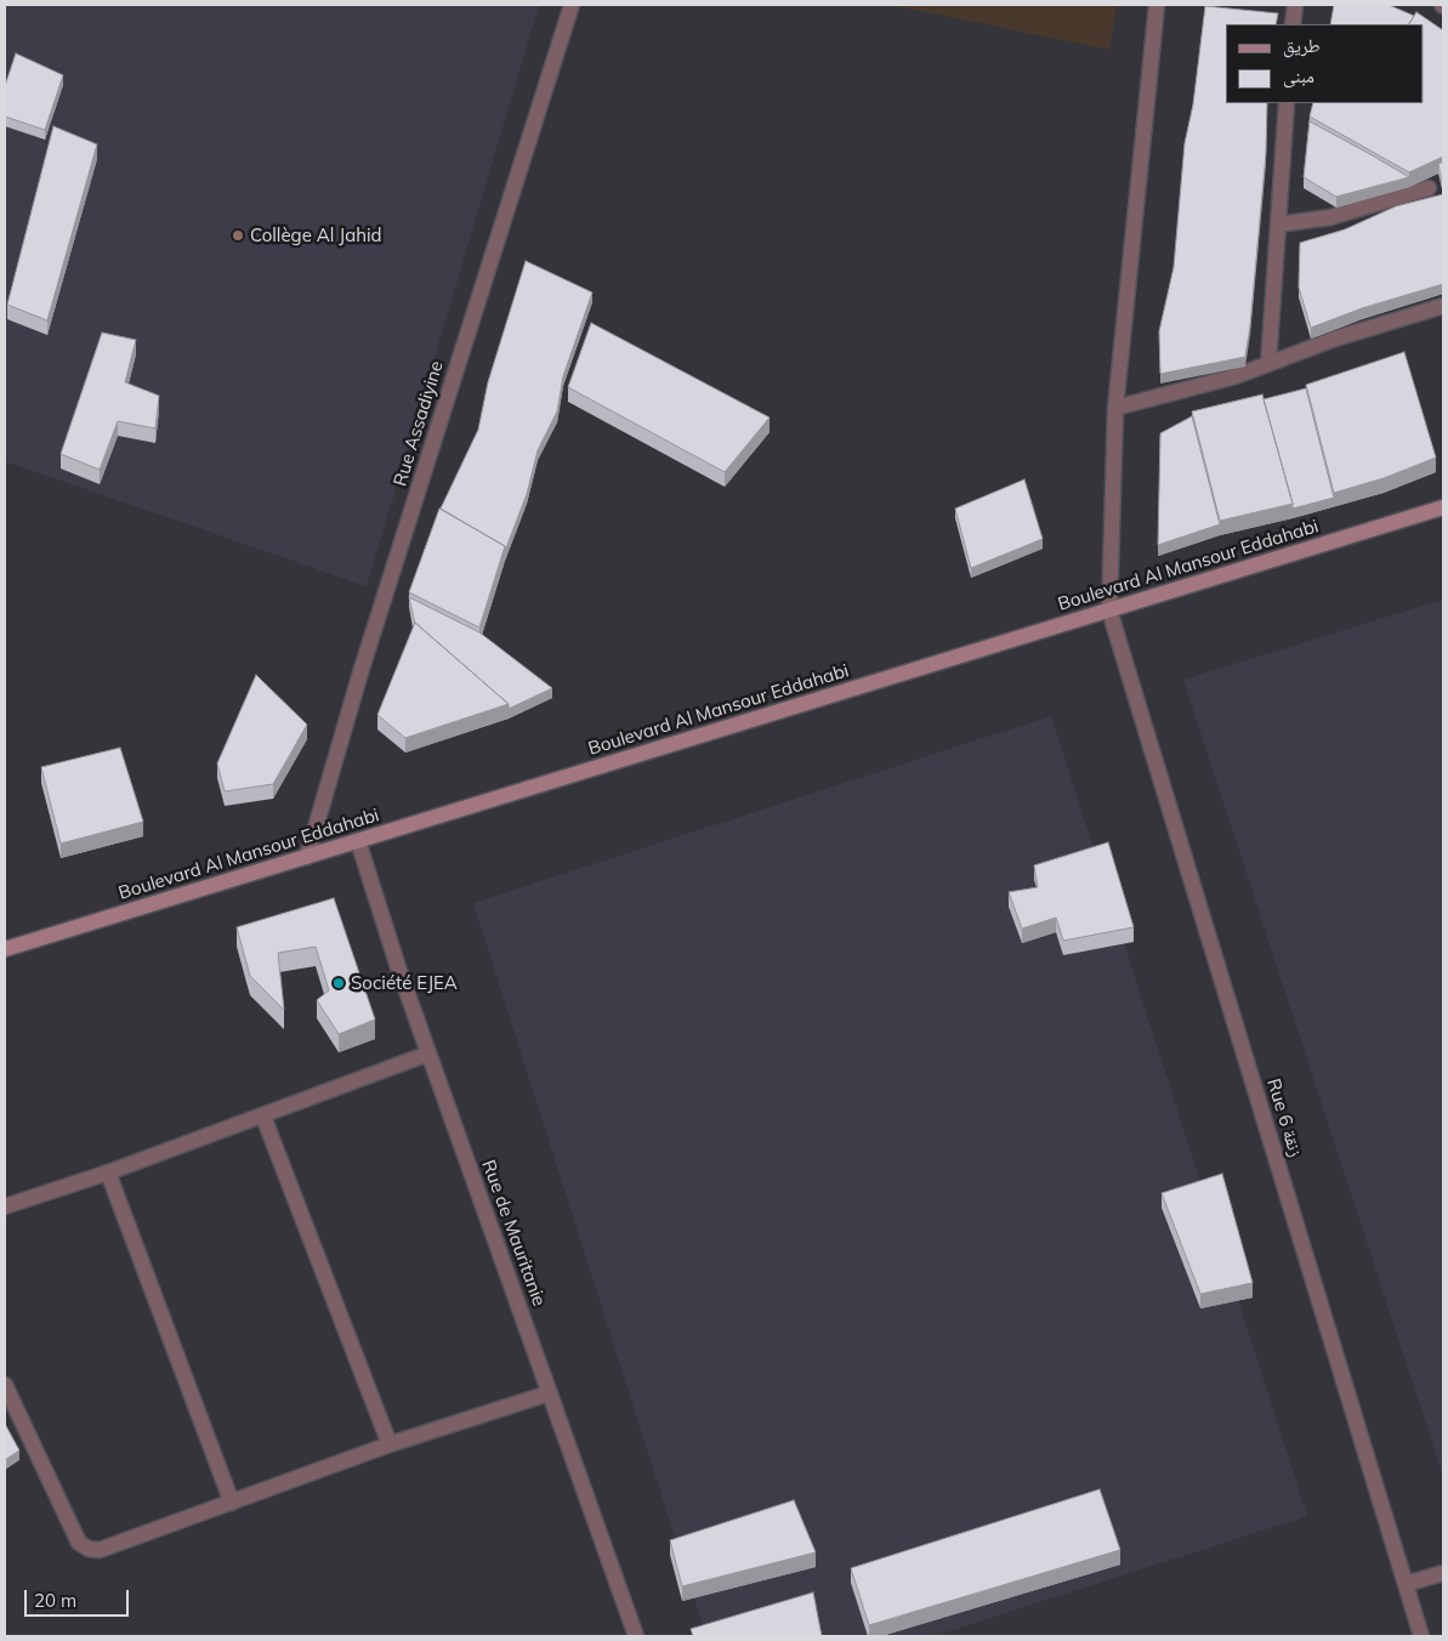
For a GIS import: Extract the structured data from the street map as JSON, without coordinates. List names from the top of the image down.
{
  "streets": {
    "main road": ["Boulevard Al Mansour Eddahabi"],
    "street": ["Rue Assadiyine", "Rue 6 زنقة", "Rue de Mauritanie"]
  },
  "crossings": [
    ["Rue Assadiyine", "Boulevard Al Mansour Eddahabi"],
    ["Boulevard Al Mansour Eddahabi", "Rue 6 زنقة"],
    ["Boulevard Al Mansour Eddahabi", "Rue de Mauritanie"]
  ],
  "places": ["Collège Al Jahid", "Société EJEA"],
  "legend": ["طريق", "مبنى"],
  "scale_bar": "20 m"
}
